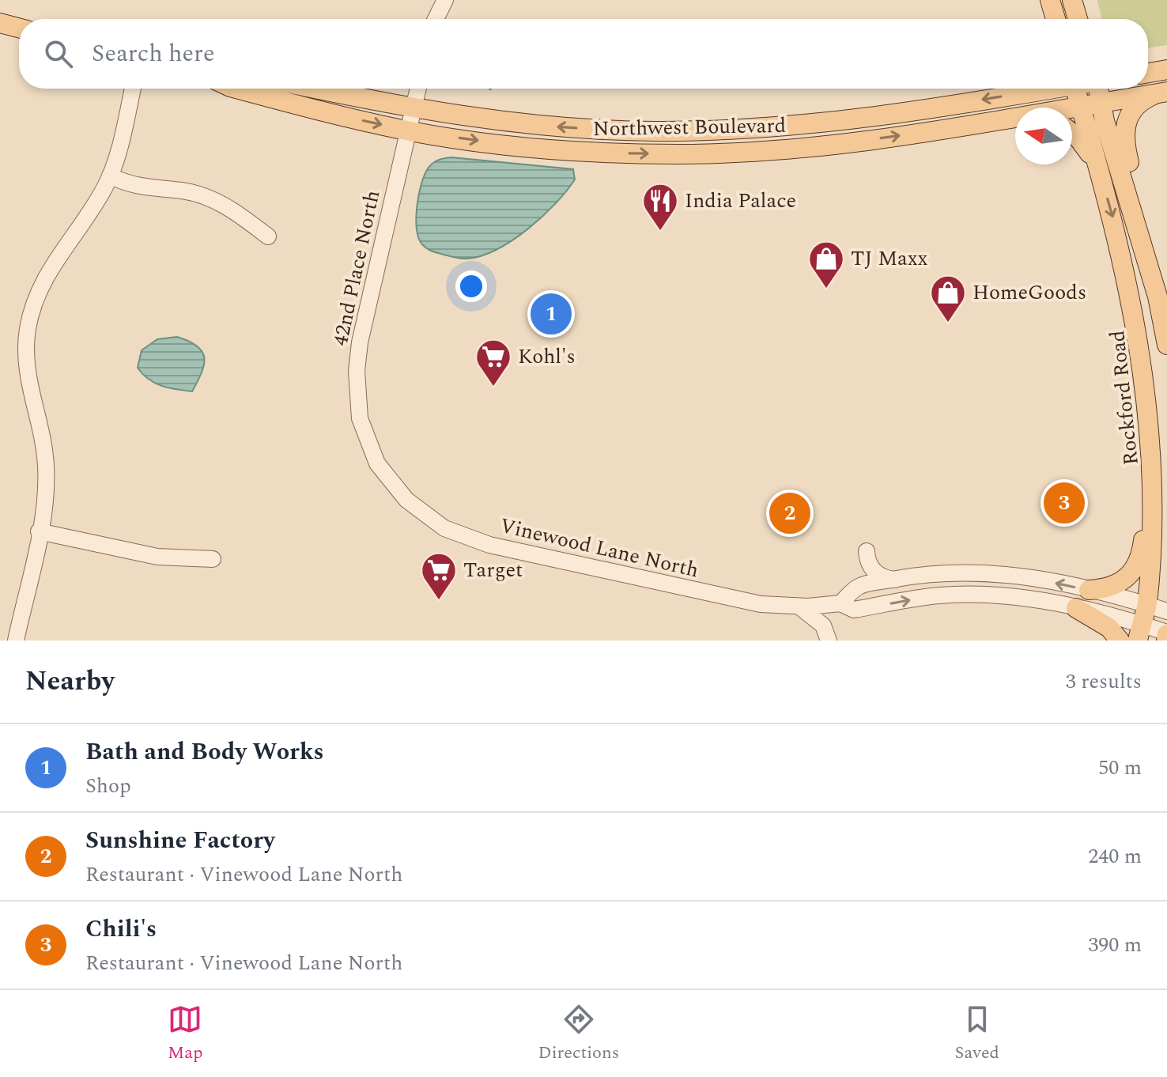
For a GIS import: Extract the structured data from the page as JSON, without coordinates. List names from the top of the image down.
{
  "streets": {
    "main road": ["Northwest Boulevard", "Rockford Road"],
    "street": ["42nd Place North", "Vinewood Lane North"]
  },
  "crossings": [
    ["Northwest Boulevard", "42nd Place North"],
    ["Northwest Boulevard", "Rockford Road"],
    ["42nd Place North", "Vinewood Lane North"],
    ["Rockford Road", "Vinewood Lane North"]
  ],
  "places": {
    "restaurant": ["India Palace"],
    "shop": ["TJ Maxx", "HomeGoods"],
    "supermarket": ["Kohl's", "Target"]
  },
  "north": "left",
  "page": {
    "search": "Search here",
    "pins": ["1", "3", "2"],
    "heading": ["Nearby", "3 results"],
    "list": [
      {
        "mark": "1",
        "name": "Bath and Body Works",
        "note": "Shop",
        "value": "50 m"
      },
      {
        "mark": "2",
        "name": "Sunshine Factory",
        "note": "Restaurant · Vinewood Lane North",
        "value": "240 m"
      },
      {
        "mark": "3",
        "name": "Chili's",
        "note": "Restaurant · Vinewood Lane North",
        "value": "390 m"
      }
    ],
    "nav": ["Map", "Directions", "Saved"]
  }
}
